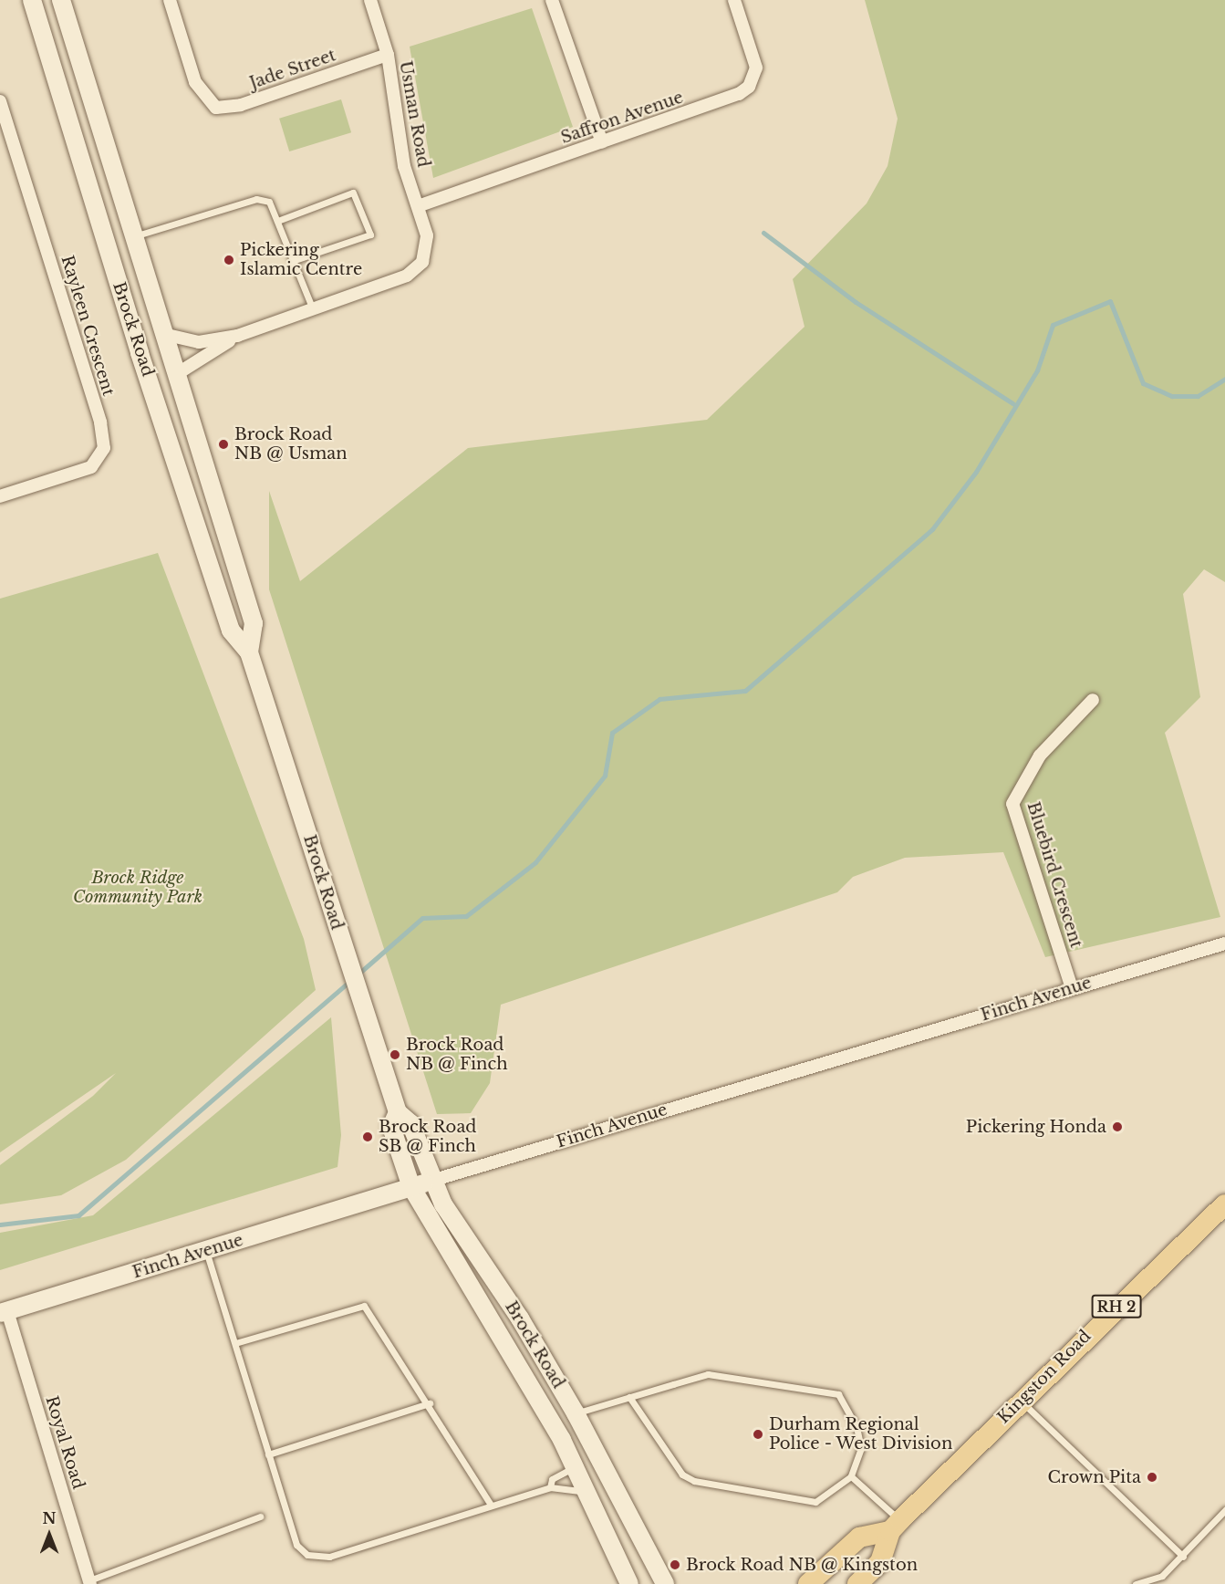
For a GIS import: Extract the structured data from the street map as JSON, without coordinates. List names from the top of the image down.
{
  "streets": {
    "main road": [
      "Brock Road",
      "Finch Avenue",
      "RH 2",
      "Kingston Road"
    ],
    "street": [
      "Jade Street",
      "Usman Road",
      "Saffron Avenue",
      "Rayleen Crescent",
      "Bluebird Crescent",
      "Royal Road"
    ]
  },
  "crossings": [
    ["Jade Street", "Usman Road"],
    ["Usman Road", "Saffron Avenue"],
    ["Usman Road", "Brock Road"],
    ["Brock Road", "Finch Avenue"],
    ["Bluebird Crescent", "Finch Avenue"],
    ["Finch Avenue", "Royal Road"]
  ],
  "parks": ["Brock Ridge Community Park"],
  "places": [
    "Pickering Islamic Centre",
    "Brock Road NB @ Usman",
    "Brock Road NB @ Finch",
    "Pickering Honda",
    "Brock Road SB @ Finch",
    "Durham Regional Police - West Division",
    "Crown Pita",
    "Brock Road NB @ Kingston"
  ],
  "north": "top"
}
